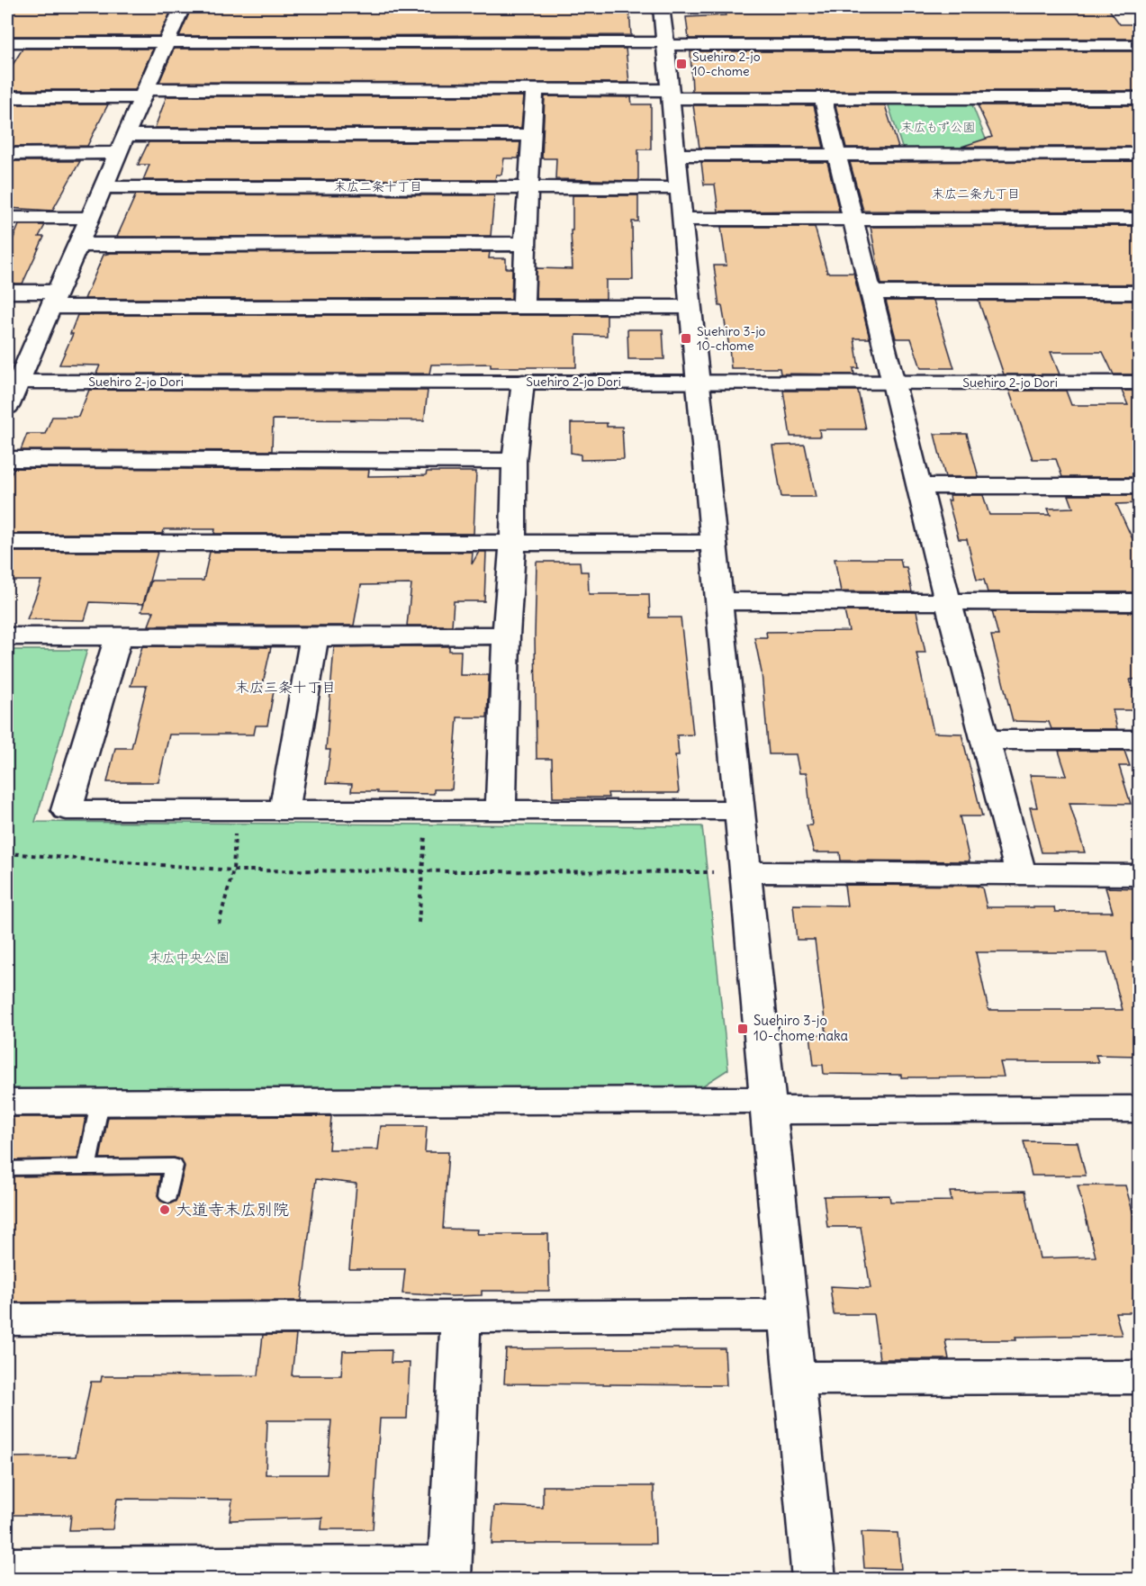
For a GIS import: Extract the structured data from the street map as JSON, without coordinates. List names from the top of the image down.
{
  "streets": {
    "street": ["Suehiro 2-jo Dori"]
  },
  "districts": ["末広二条十丁目", "末広二条九丁目", "末広三条十丁目"],
  "parks": ["末広もず公園", "末広中央公園"],
  "places": {
    "transit": ["Suehiro 2-jo 10-chome", "Suehiro 3-jo 10-chome", "Suehiro 3-jo 10-chome naka"],
    "other": ["大道寺末広別院"]
  }
}
